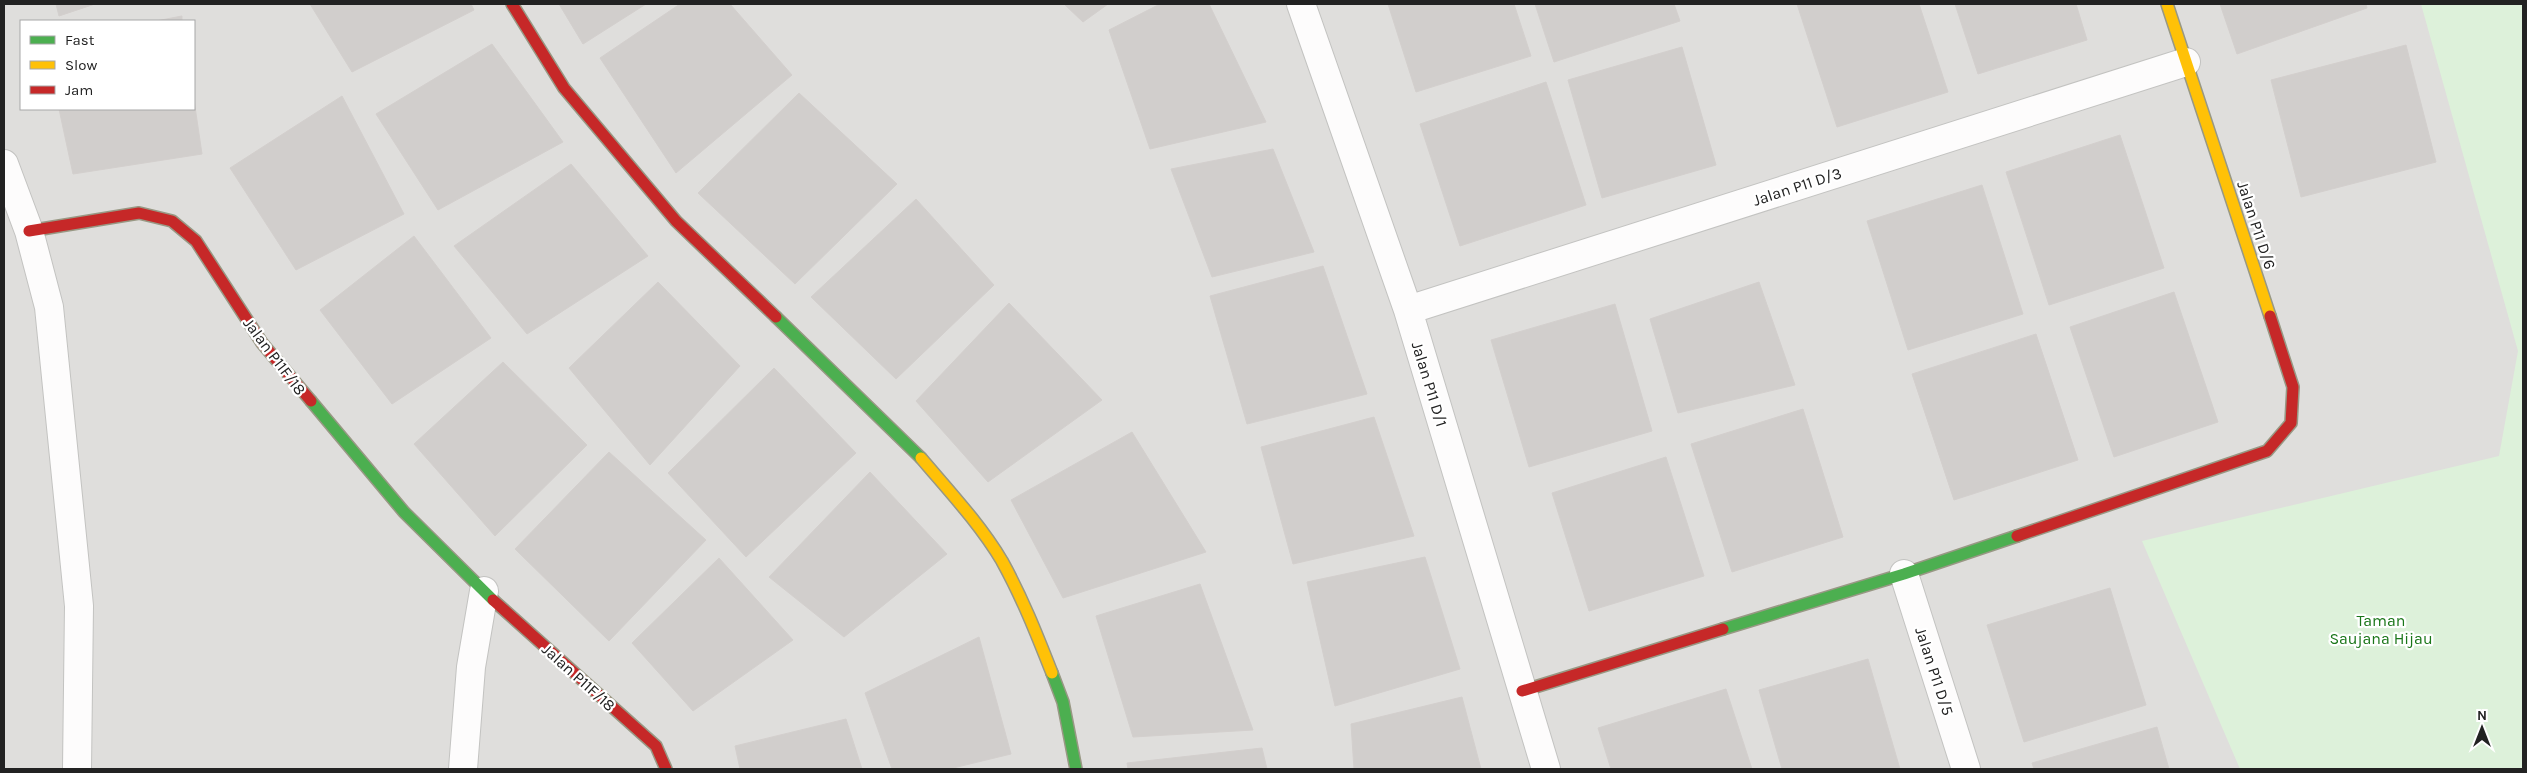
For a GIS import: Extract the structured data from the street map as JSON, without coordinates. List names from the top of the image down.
{
  "streets": {
    "street": [
      "Jalan P11 D/3",
      "Jalan P11 D/6",
      "Jalan P11F/18",
      "Jalan P11 D/1",
      "Jalan P11 D/5"
    ]
  },
  "crossings": [
    ["Jalan P11 D/3", "Jalan P11 D/6"],
    ["Jalan P11 D/3", "Jalan P11 D/1"],
    ["Jalan P11 D/6", "Jalan P11 D/5"]
  ],
  "parks": ["Taman Saujana Hijau"],
  "legend": ["Fast", "Slow", "Jam"],
  "north": "top"
}
